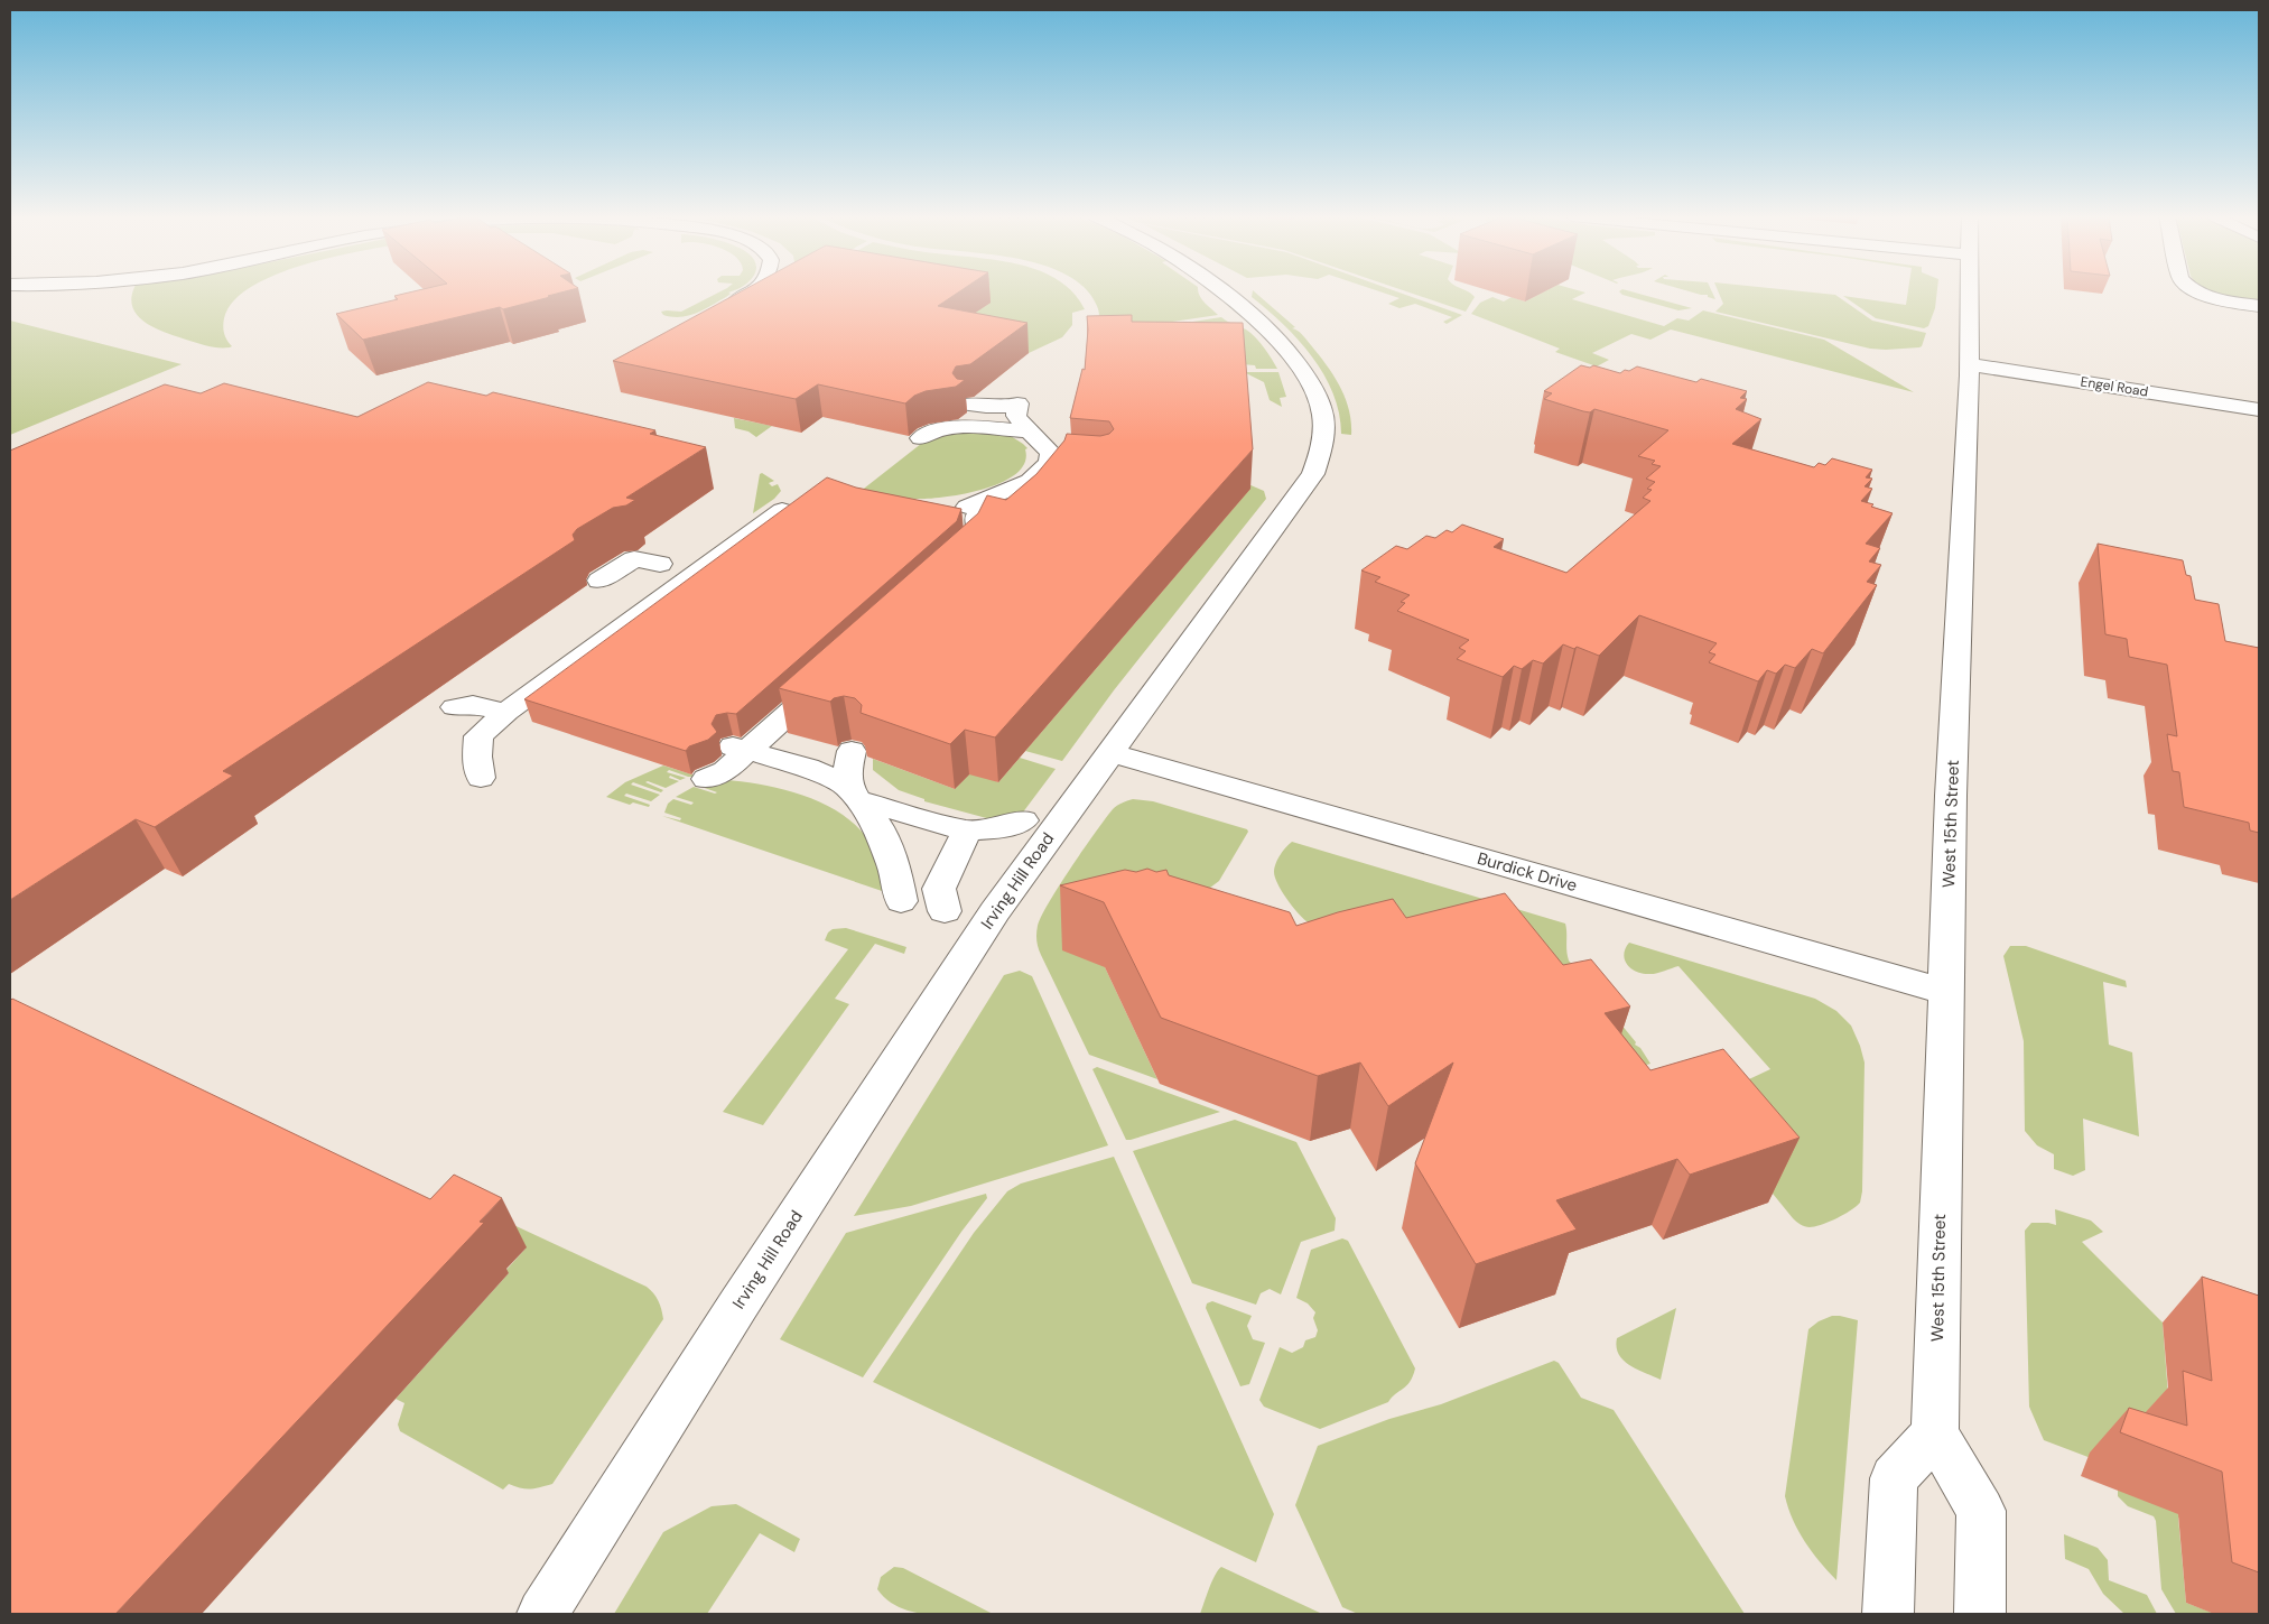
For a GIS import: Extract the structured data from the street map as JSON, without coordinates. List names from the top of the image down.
{
  "streets": {
    "street": [
      "Engel Road",
      "West 15th Street",
      "Burdick Drive",
      "Irving Hill Road"
    ]
  },
  "crossings": [
    ["Engel Road", "West 15th Street"],
    ["West 15th Street", "Burdick Drive"],
    ["Burdick Drive", "Irving Hill Road"]
  ]
}
